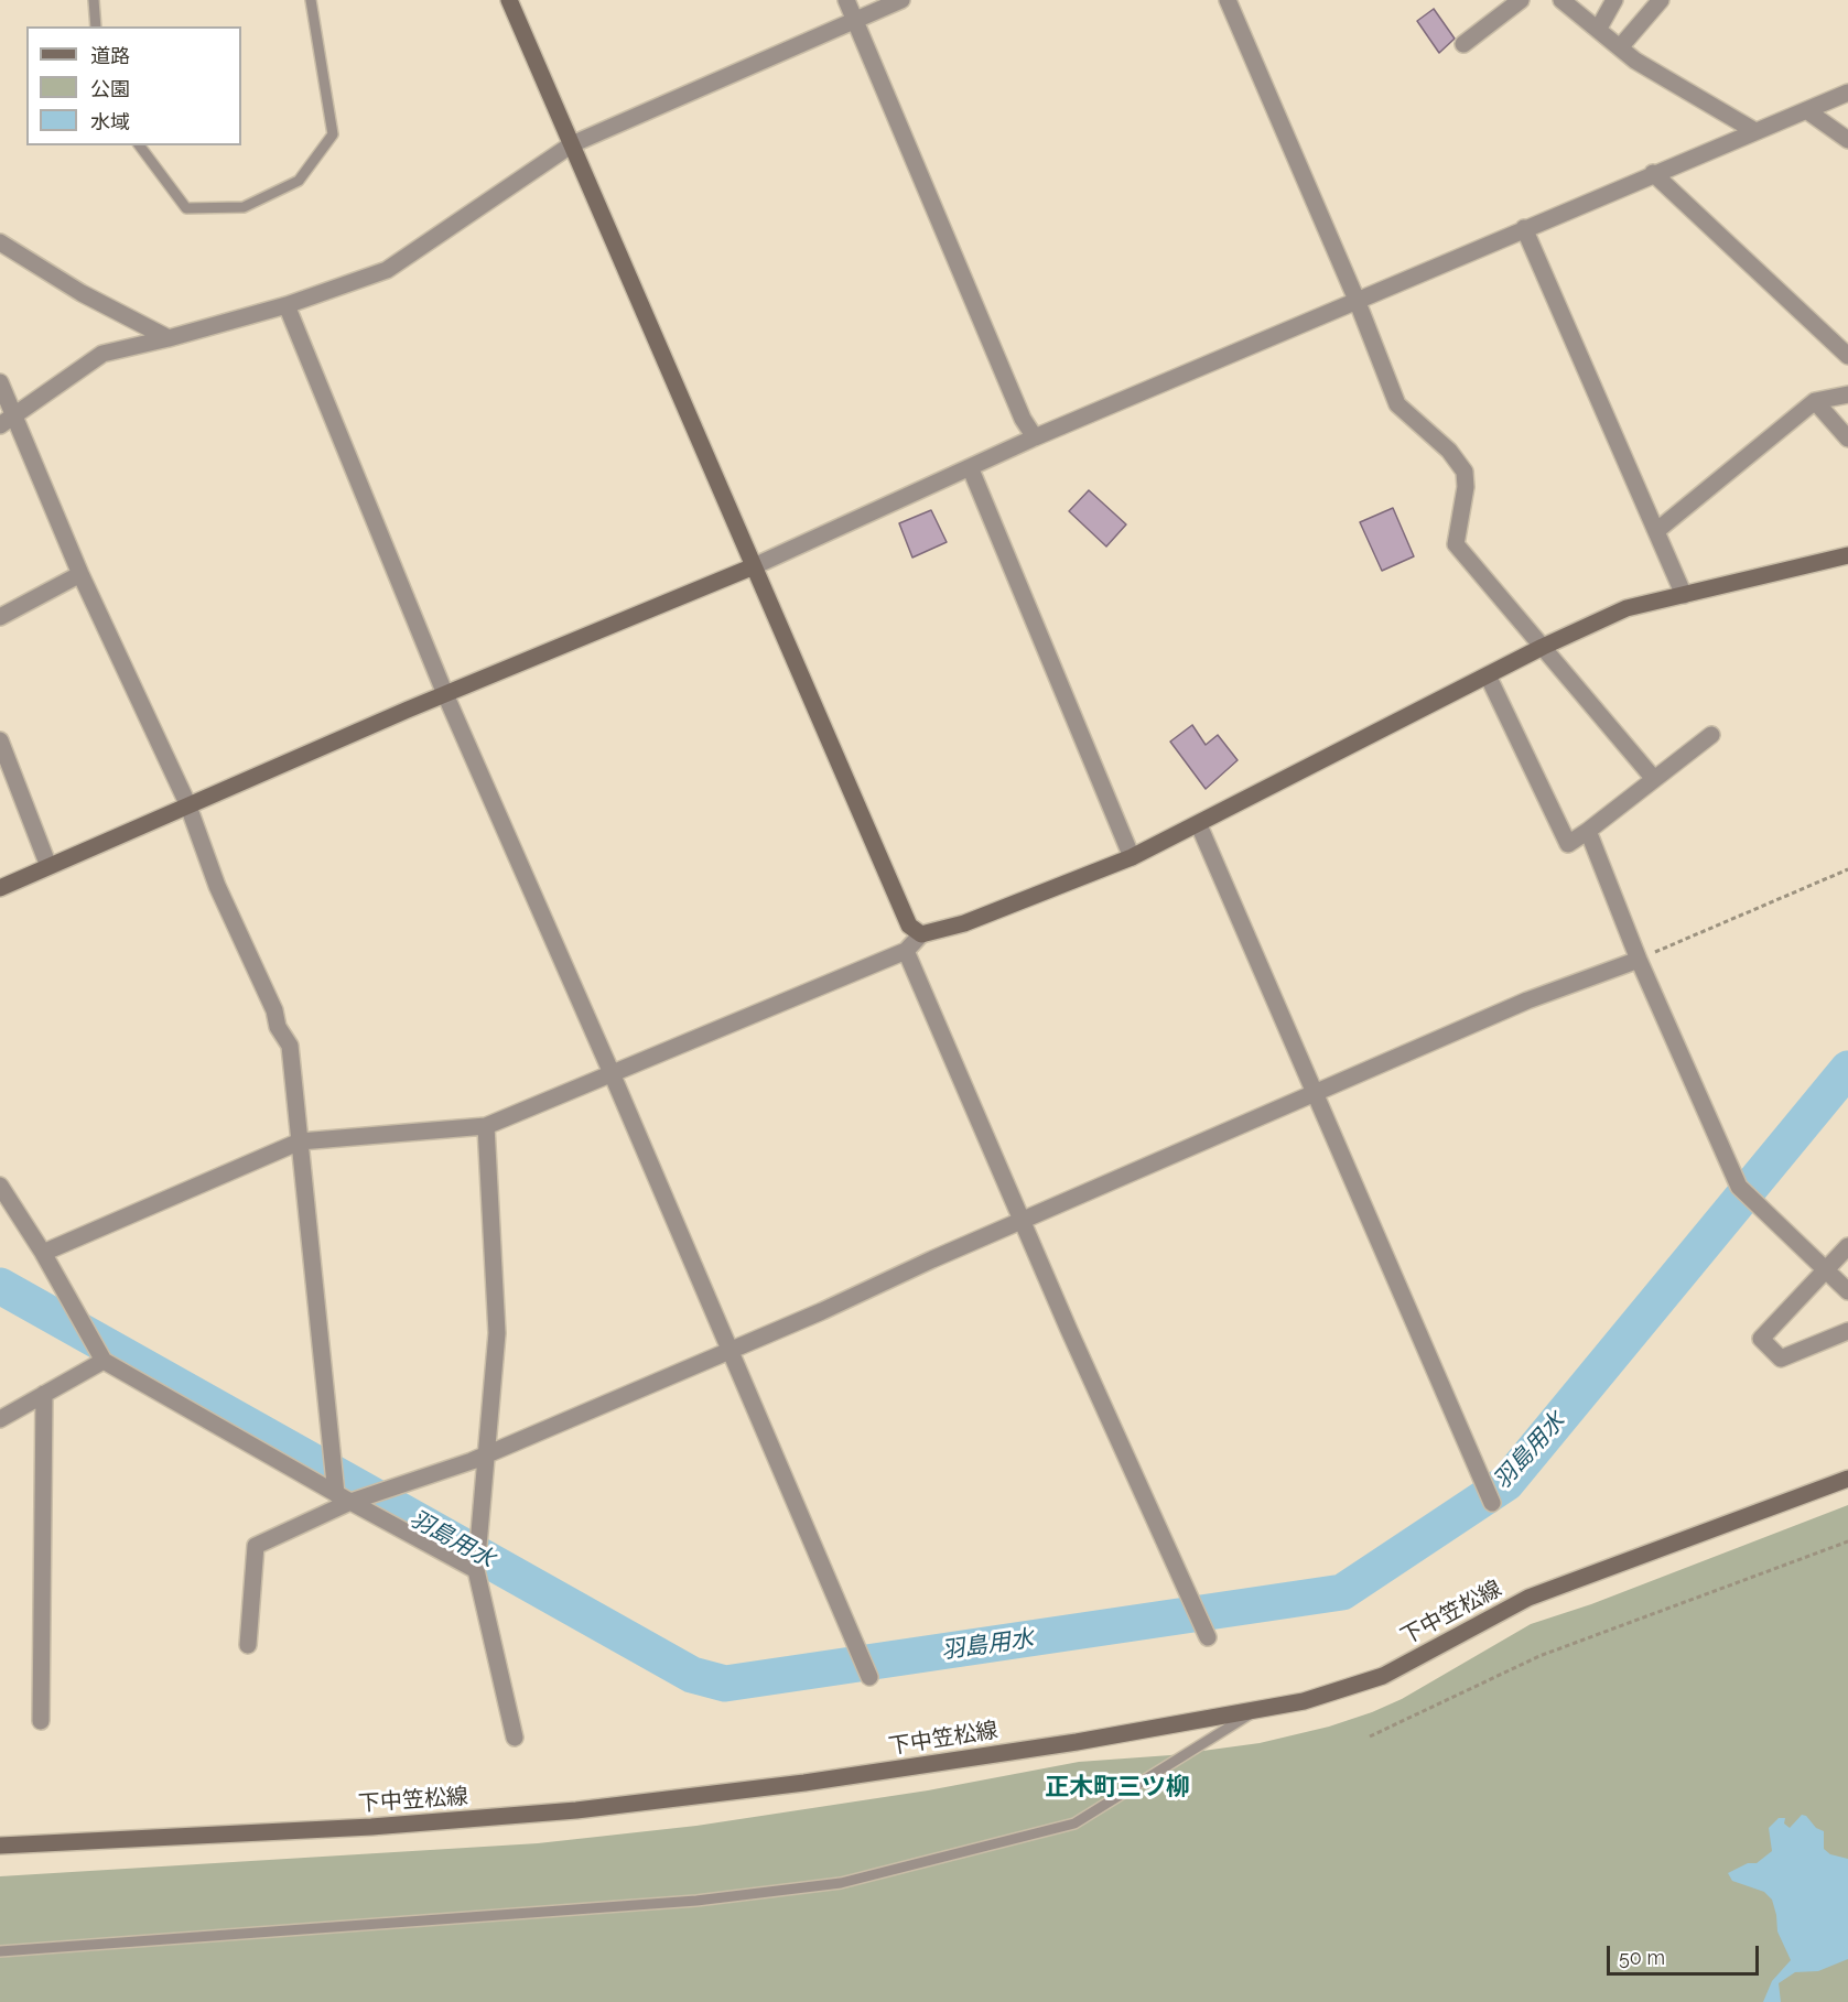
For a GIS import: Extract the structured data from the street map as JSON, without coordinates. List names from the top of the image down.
{
  "streets": {
    "street": ["下中笠松線"]
  },
  "districts": ["正木町三ツ柳"],
  "water": ["羽島用水"],
  "legend": ["道路", "公園", "水域"],
  "scale_bar": "50 m"
}
